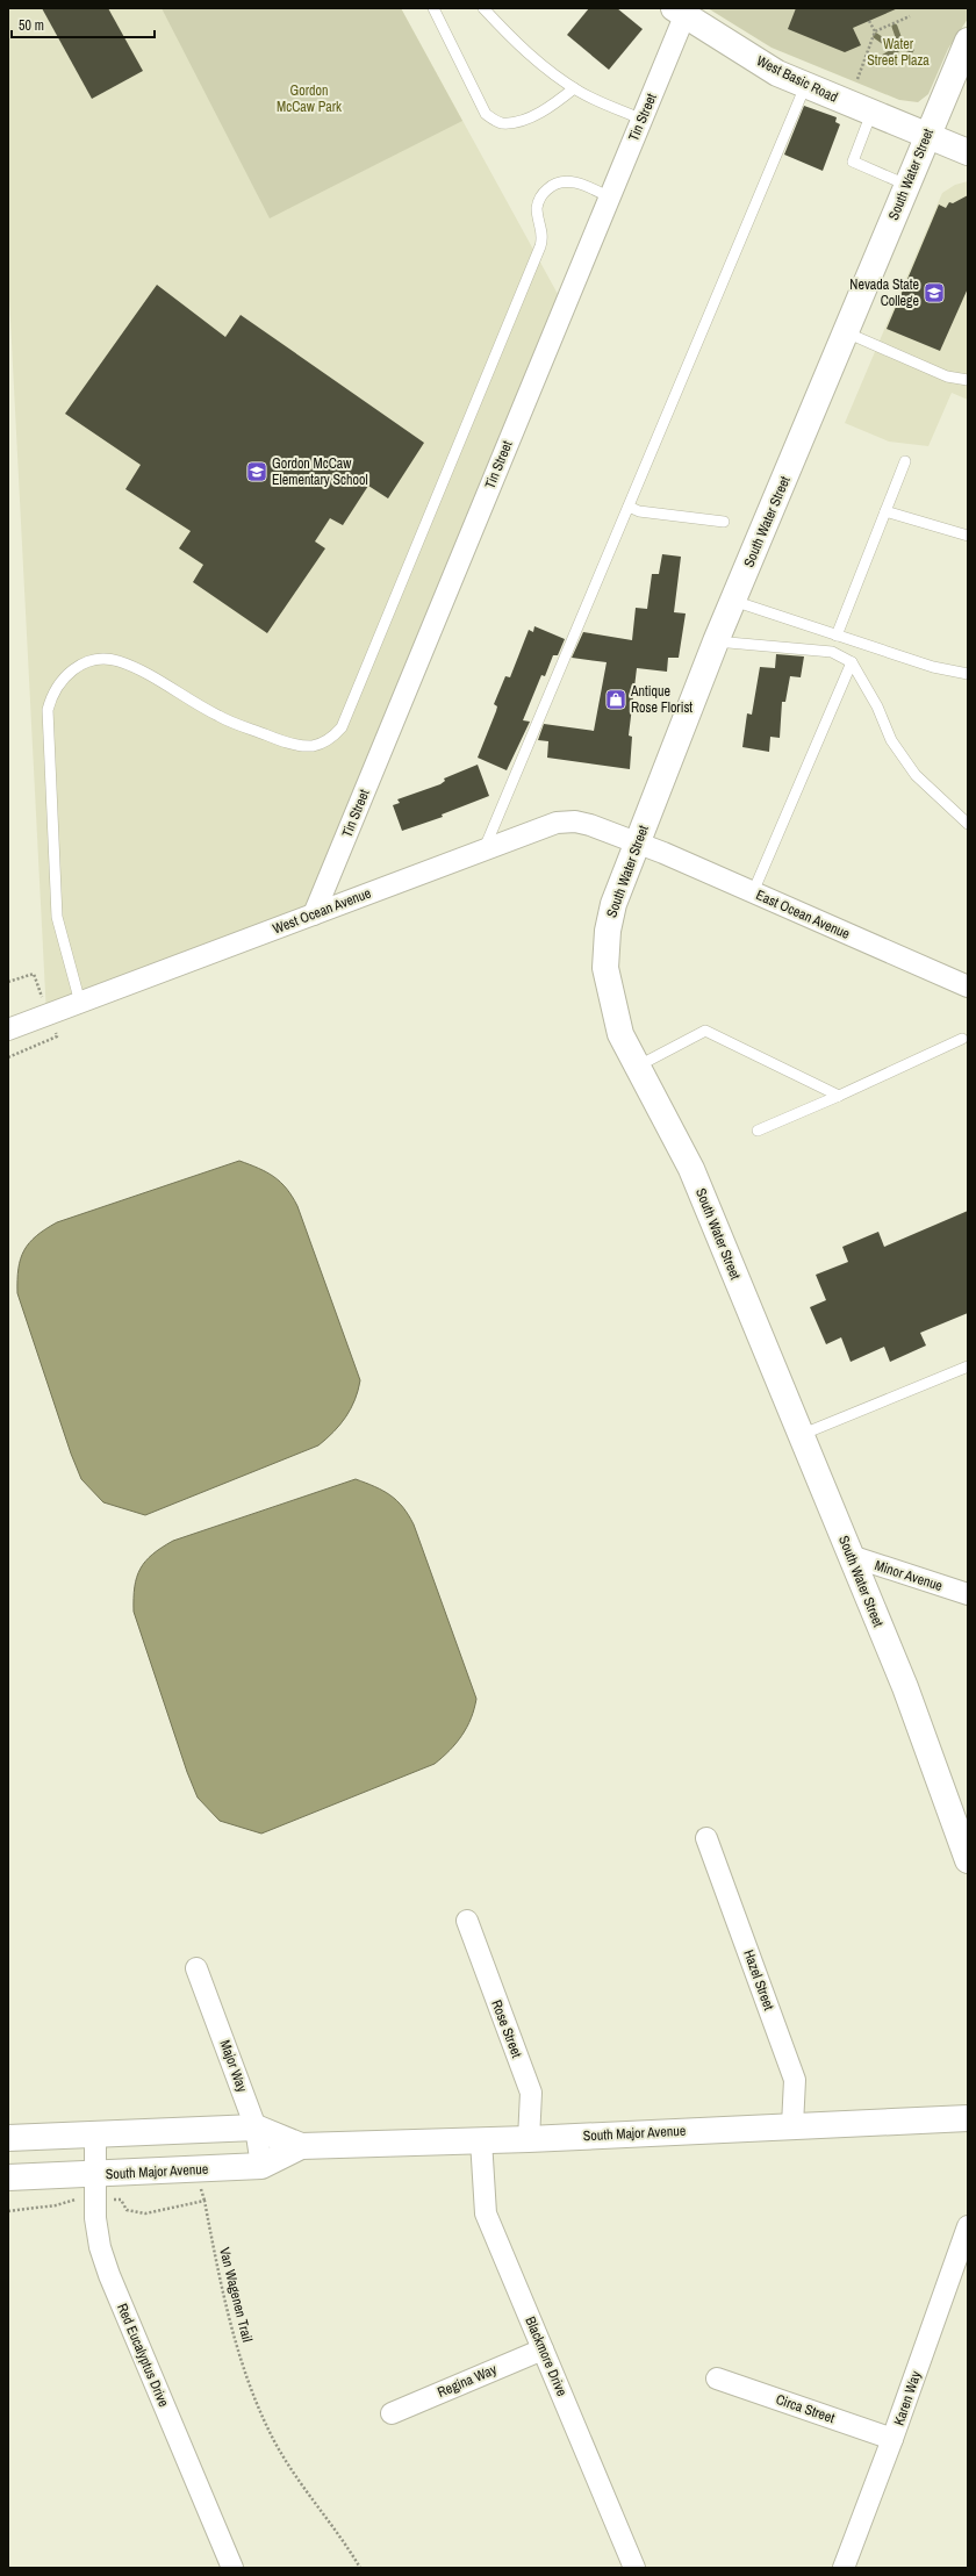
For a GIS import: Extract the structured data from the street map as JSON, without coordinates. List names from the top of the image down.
{
  "streets": {
    "main road": ["West Basic Road", "South Water Street", "South Major Avenue"],
    "street": [
      "Tin Street",
      "West Ocean Avenue",
      "East Ocean Avenue",
      "Minor Avenue",
      "Hazel Street",
      "Rose Street",
      "Major Way",
      "Red Eucalyptus Drive",
      "Blackmore Drive",
      "Regina Way",
      "Karen Way",
      "Circa Street"
    ],
    "path": ["Van Wagenen Trail"]
  },
  "crossings": [
    ["West Basic Road", "Tin Street"],
    ["West Basic Road", "South Water Street"],
    ["Tin Street", "West Ocean Avenue"],
    ["South Water Street", "West Ocean Avenue"],
    ["South Water Street", "East Ocean Avenue"],
    ["South Water Street", "Minor Avenue"],
    ["West Ocean Avenue", "East Ocean Avenue"],
    ["Hazel Street", "South Major Avenue"],
    ["Rose Street", "South Major Avenue"],
    ["Major Way", "South Major Avenue"],
    ["South Major Avenue", "Van Wagenen Trail"],
    ["South Major Avenue", "Red Eucalyptus Drive"],
    ["South Major Avenue", "Blackmore Drive"],
    ["Van Wagenen Trail", "Red Eucalyptus Drive"],
    ["Blackmore Drive", "Regina Way"],
    ["Karen Way", "Circa Street"]
  ],
  "parks": ["Water Street Plaza", "Gordon McCaw Park"],
  "places": {
    "school or university": ["Nevada State College", "Gordon McCaw Elementary School"],
    "shop": ["Antique Rose Florist"]
  },
  "scale_bar": "50 m"
}
